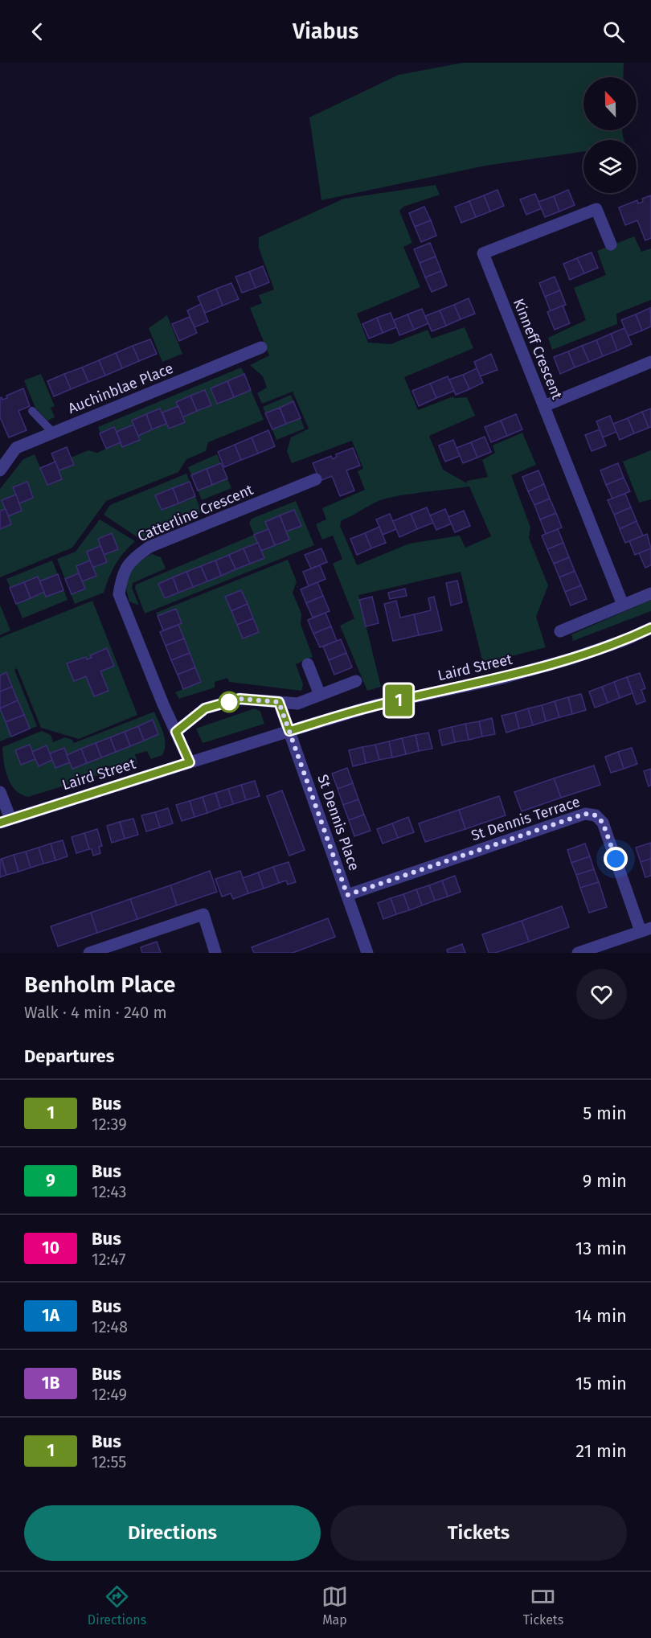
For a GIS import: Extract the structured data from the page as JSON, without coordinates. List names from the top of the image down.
{
  "streets": {
    "street": [
      "Kinneff Crescent",
      "Auchinblae Place",
      "Catterline Crescent",
      "Laird Street",
      "St Dennis Terrace",
      "St Dennis Place"
    ]
  },
  "crossings": [
    ["Catterline Crescent", "Laird Street"],
    ["Laird Street", "St Dennis Place"],
    ["St Dennis Terrace", "St Dennis Place"]
  ],
  "lines": ["bus line 1"],
  "north": "top",
  "page": {
    "header": "Viabus",
    "on_map": "1",
    "heading": [
      ["Benholm Place", "Walk · 4 min · 240 m"],
      "Departures"
    ],
    "list": [
      {
        "mark": "1",
        "name": "Bus",
        "note": "12:39",
        "value": "5 min"
      },
      {
        "mark": "9",
        "name": "Bus",
        "note": "12:43",
        "value": "9 min"
      },
      {
        "mark": "10",
        "name": "Bus",
        "note": "12:47",
        "value": "13 min"
      },
      {
        "mark": "1A",
        "name": "Bus",
        "note": "12:48",
        "value": "14 min"
      },
      {
        "mark": "1B",
        "name": "Bus",
        "note": "12:49",
        "value": "15 min"
      },
      {
        "mark": "1",
        "name": "Bus",
        "note": "12:55",
        "value": "21 min"
      }
    ],
    "buttons": ["Directions", "Tickets"],
    "tabs": ["Directions", "Map", "Tickets"]
  }
}
